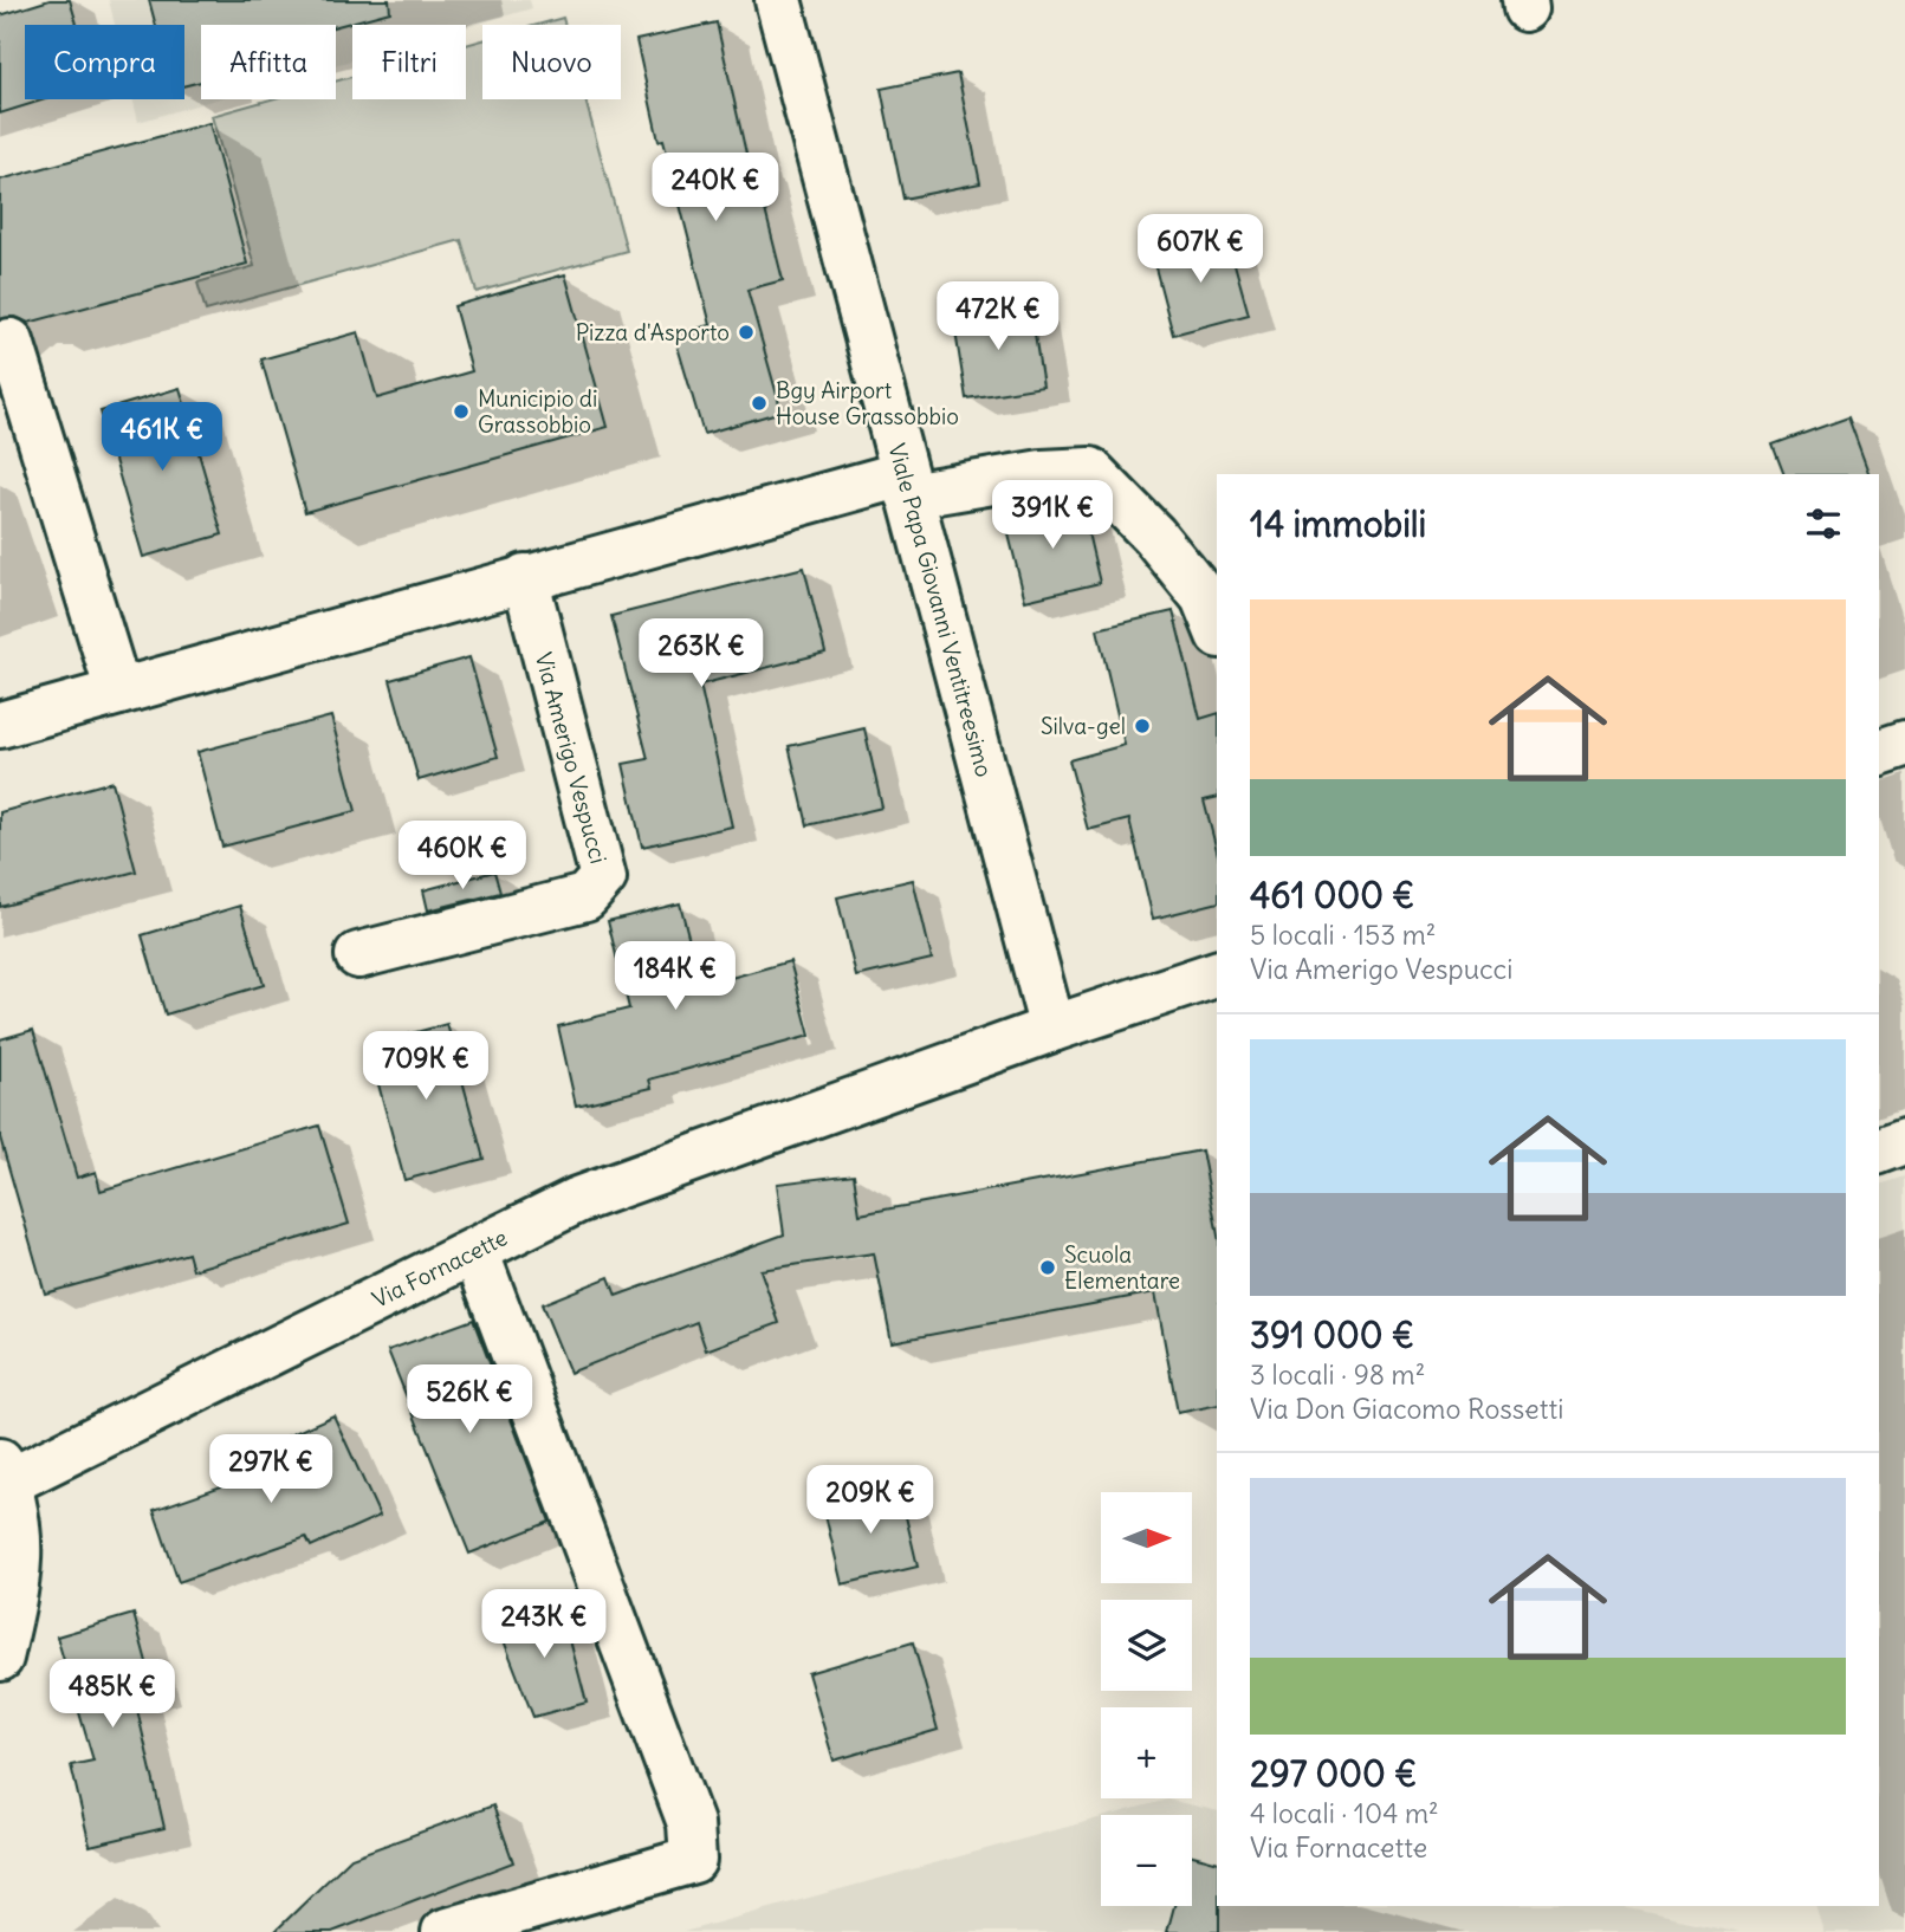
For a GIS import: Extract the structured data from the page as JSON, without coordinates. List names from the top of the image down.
{
  "streets": {
    "street": ["Viale Papa Giovanni Ventitreesimo", "Via Amerigo Vespucci", "Via Fornacette"]
  },
  "crossings": [
    ["Viale Papa Giovanni Ventitreesimo", "Via Fornacette"]
  ],
  "places": [
    "Pizza d'Asporto",
    "Bgy Airport House Grassobbio",
    "Municipio di Grassobbio",
    "Silva-gel",
    "Scuola Elementare"
  ],
  "north": "right",
  "page": {
    "chip": [
      "Compra",
      "Affitta",
      "Filtri",
      "Nuovo"
    ],
    "price": [
      "240K €",
      "607K €",
      "472K €",
      "461K €",
      "391K €",
      "263K €",
      "460K €",
      "184K €",
      "709K €",
      "526K €",
      "297K €",
      "209K €",
      "243K €",
      "485K €"
    ],
    "heading": "14 immobili",
    "list": [
      {
        "name": "461 000 €",
        "note": "5 locali · 153 m² · Via Amerigo Vespucci"
      },
      {
        "name": "391 000 €",
        "note": "3 locali · 98 m² · Via Don Giacomo Rossetti"
      },
      {
        "name": "297 000 €",
        "note": "4 locali · 104 m² · Via Fornacette"
      }
    ],
    "map_buttons": ["+", "−"]
  }
}
